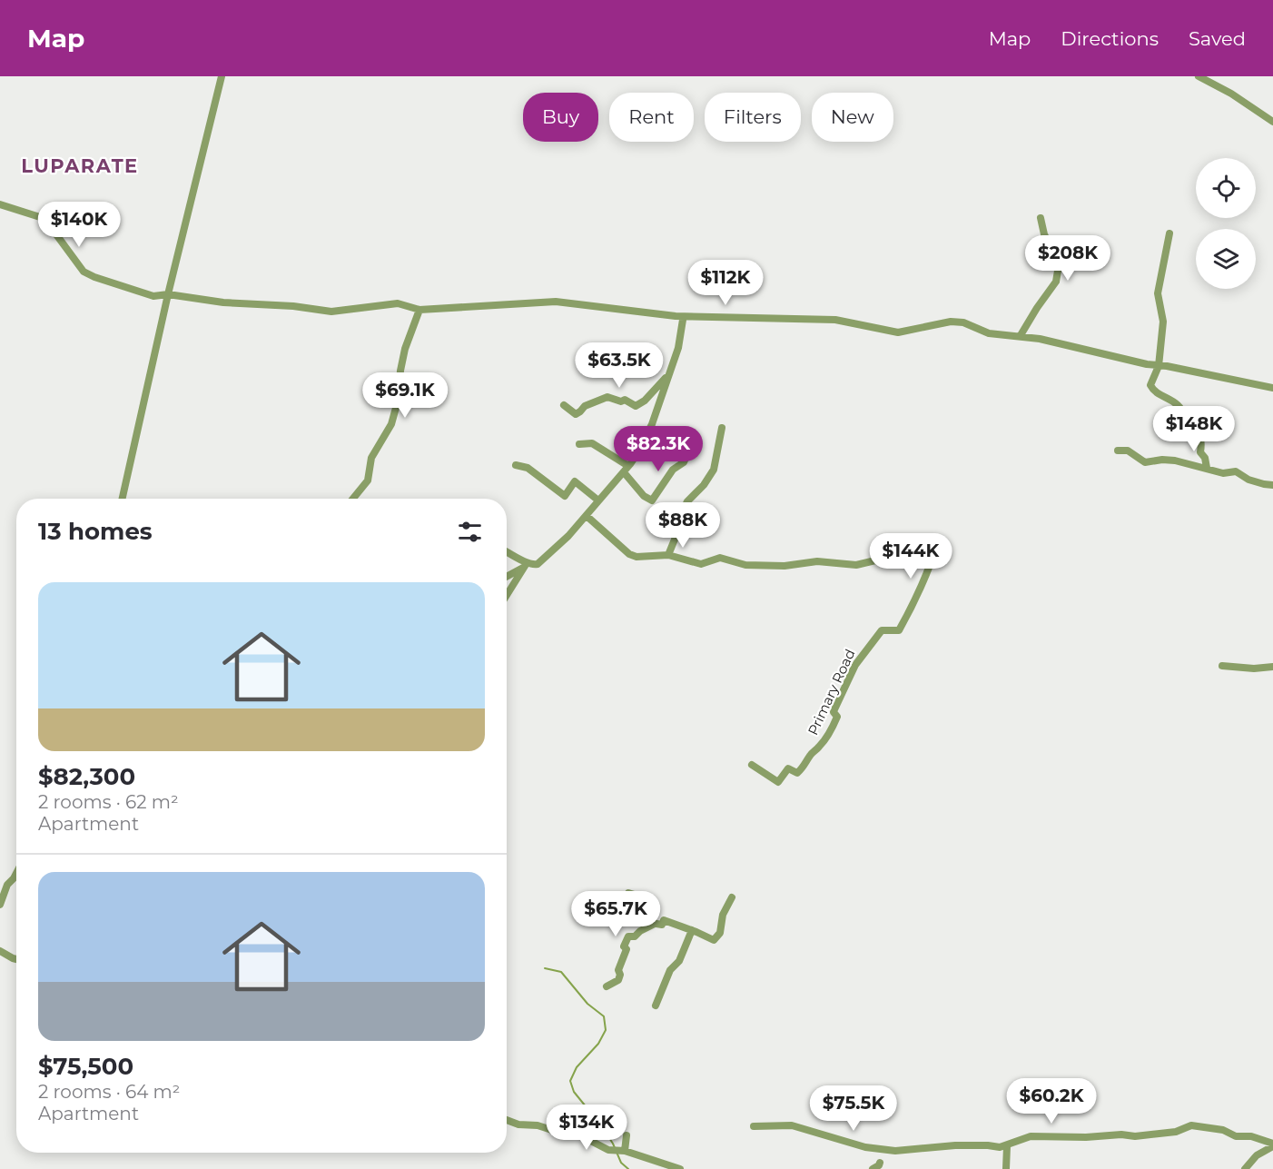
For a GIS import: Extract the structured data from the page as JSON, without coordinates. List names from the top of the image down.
{
  "streets": {
    "street": ["Primary Road"]
  },
  "districts": ["LUPARATE"],
  "page": {
    "header": "Map",
    "nav": ["Map", "Directions", "Saved"],
    "chip": [
      "Buy",
      "Rent",
      "Filters",
      "New"
    ],
    "price": [
      "$140K",
      "$208K",
      "$112K",
      "$63.5K",
      "$69.1K",
      "$148K",
      "$82.3K",
      "$88K",
      "$144K",
      "$65.7K",
      "$60.2K",
      "$75.5K",
      "$134K"
    ],
    "heading": "13 homes",
    "list": [
      {
        "name": "$82,300",
        "note": "2 rooms · 62 m² · Apartment"
      },
      {
        "name": "$75,500",
        "note": "2 rooms · 64 m² · Apartment"
      }
    ]
  }
}
